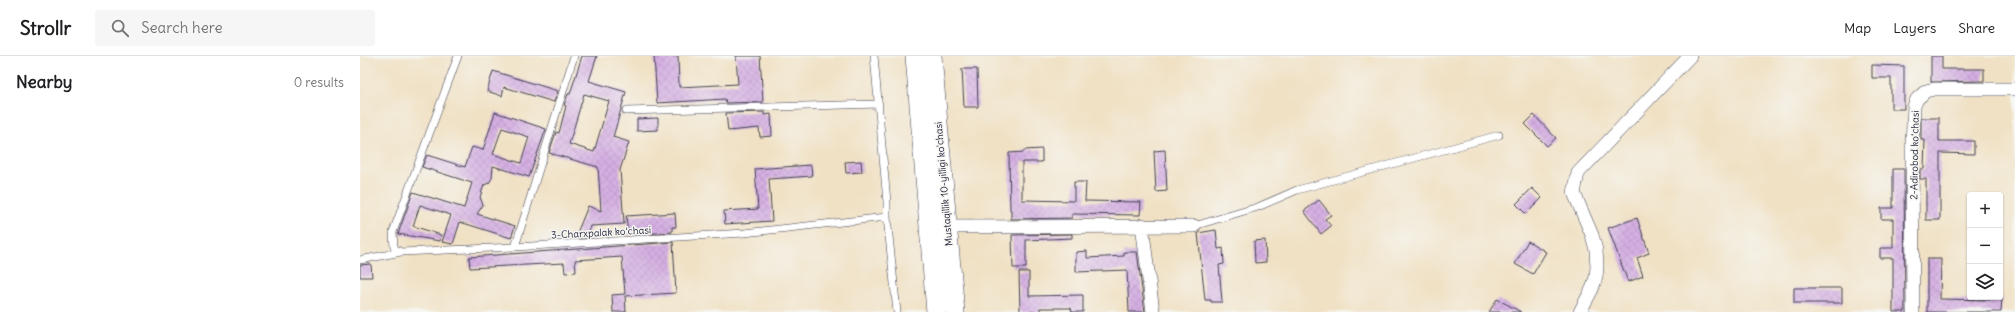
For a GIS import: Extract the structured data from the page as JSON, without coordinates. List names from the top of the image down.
{
  "streets": {
    "main road": ["Mustaqillik 10-yilligi ko'chasi"],
    "street": ["2-Adirobod koʻchasi"],
    "lane": ["3-Charxpalak koʻchasi"]
  },
  "page": {
    "header": "Strollr",
    "search": "Search here",
    "nav": ["Map", "Layers", "Share"],
    "heading": ["Nearby", "0 results"],
    "map_buttons": ["+", "−"]
  }
}
